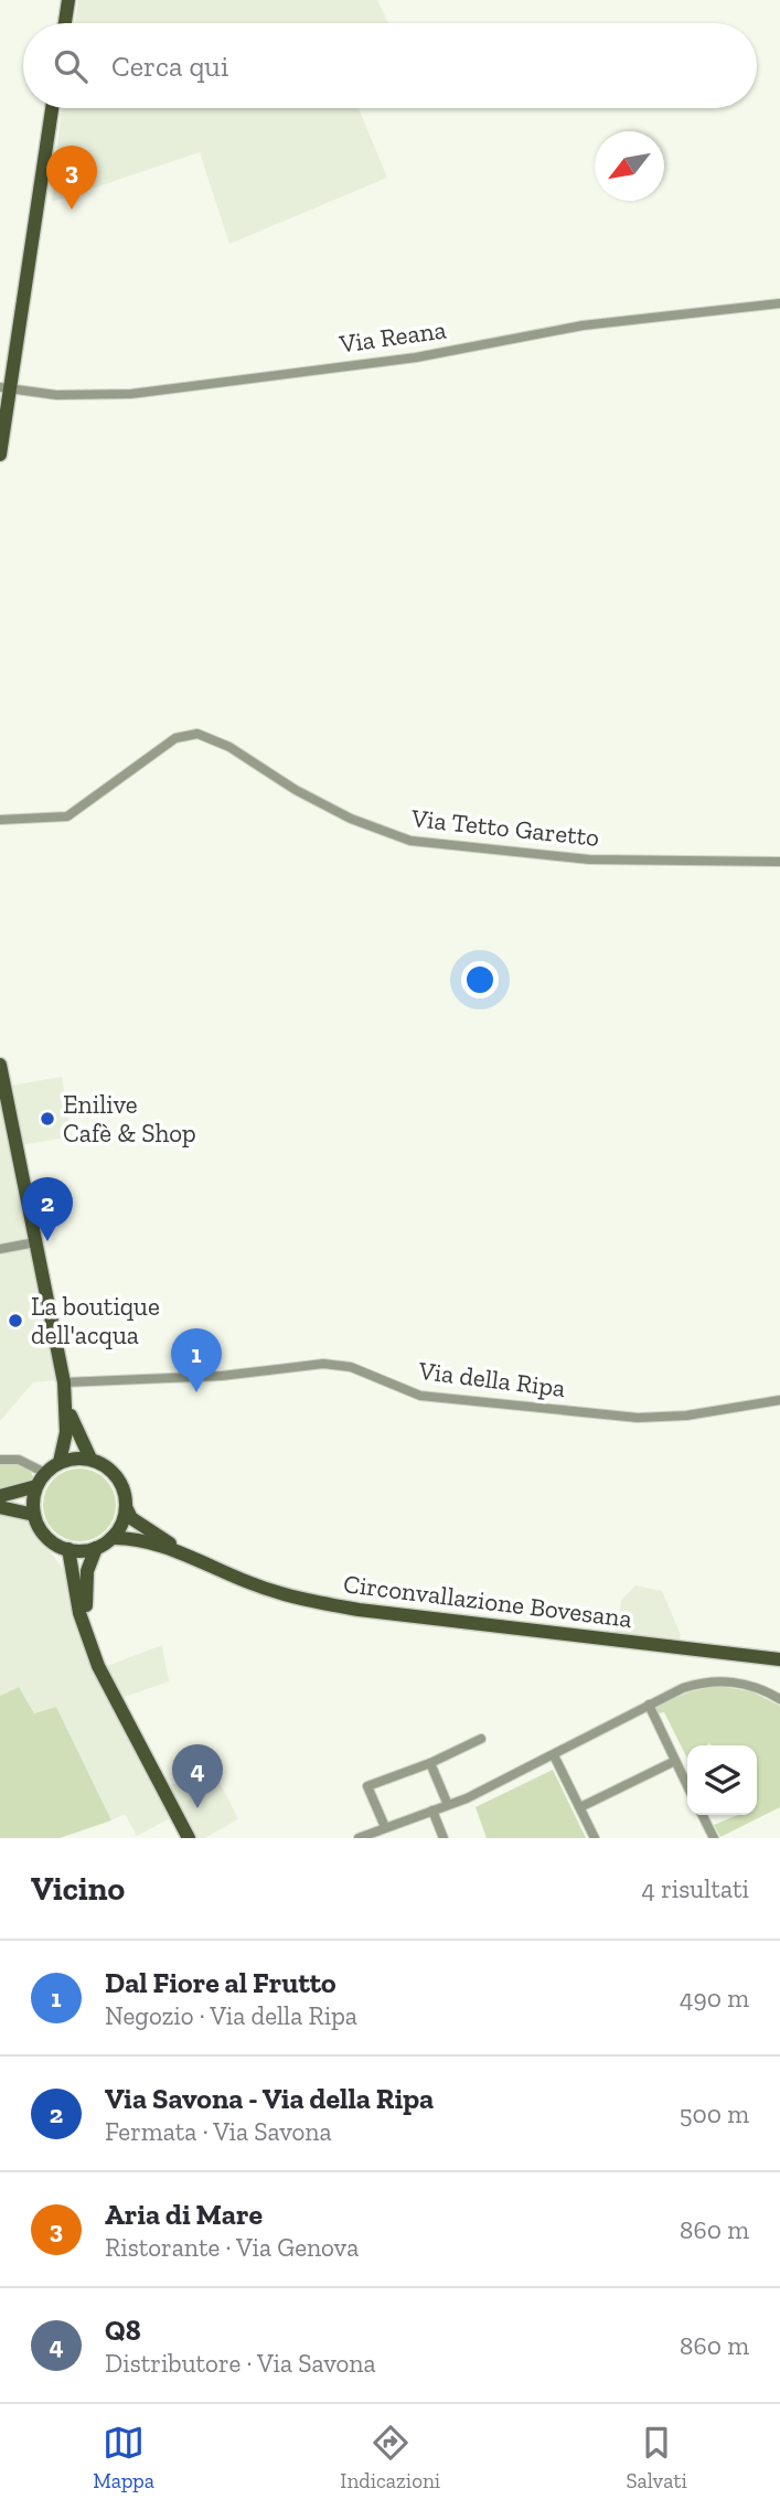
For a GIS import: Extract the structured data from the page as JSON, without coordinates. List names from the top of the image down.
{
  "streets": {
    "main road": ["Circonvallazione Bovesana"],
    "street": ["Via Reana", "Via Tetto Garetto", "Via della Ripa"]
  },
  "places": ["Enilive Cafè & Shop", "La boutique dell'acqua"],
  "north": "bottom left",
  "page": {
    "search": "Cerca qui",
    "pins": [
      "3",
      "2",
      "1",
      "4"
    ],
    "heading": ["Vicino", "4 risultati"],
    "list": [
      {
        "mark": "1",
        "name": "Dal Fiore al Frutto",
        "note": "Negozio · Via della Ripa",
        "value": "490 m"
      },
      {
        "mark": "2",
        "name": "Via Savona - Via della Ripa",
        "note": "Fermata · Via Savona",
        "value": "500 m"
      },
      {
        "mark": "3",
        "name": "Aria di Mare",
        "note": "Ristorante · Via Genova",
        "value": "860 m"
      },
      {
        "mark": "4",
        "name": "Q8",
        "note": "Distributore · Via Savona",
        "value": "860 m"
      }
    ],
    "nav": ["Mappa", "Indicazioni", "Salvati"]
  }
}
